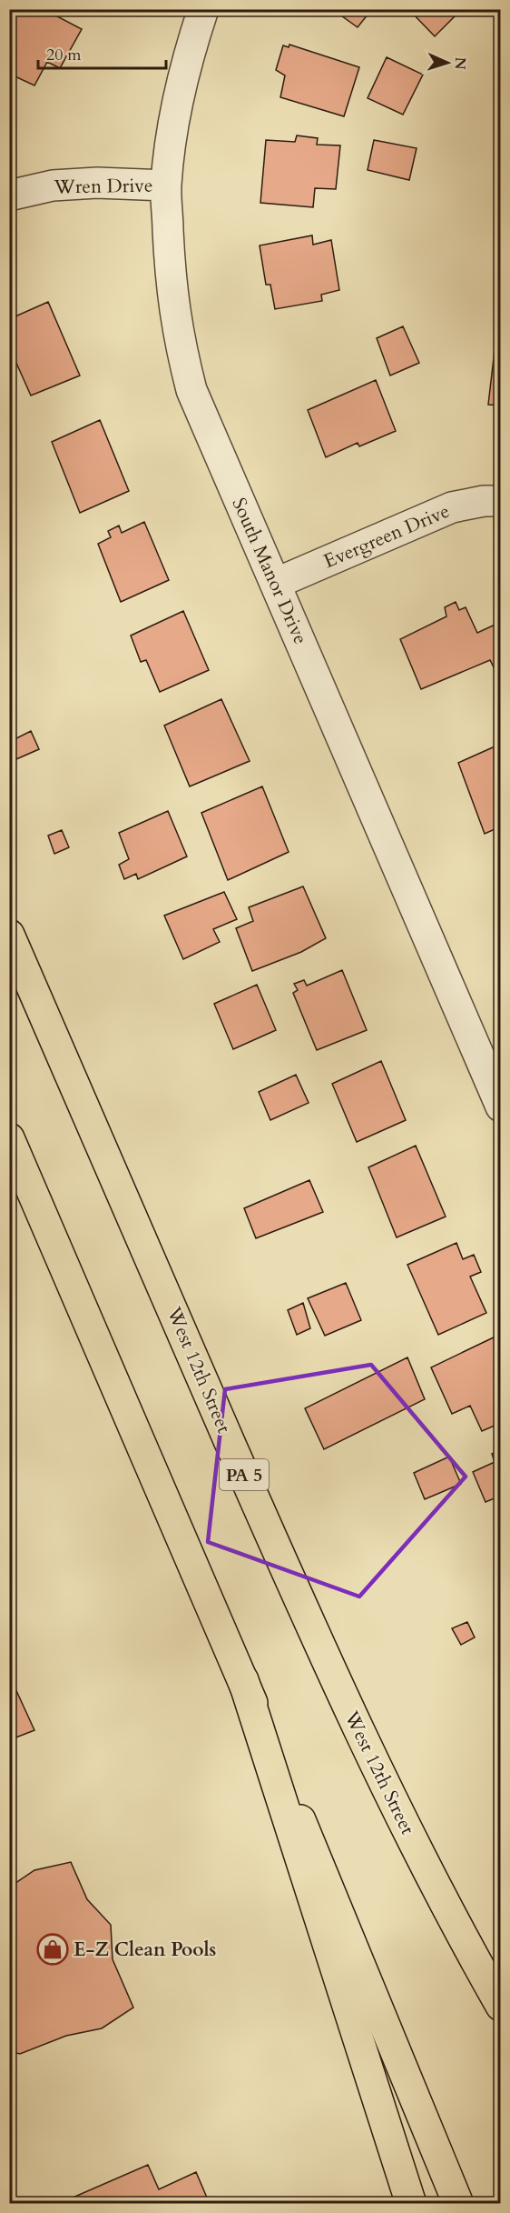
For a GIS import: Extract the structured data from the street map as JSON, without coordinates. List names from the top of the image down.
{
  "streets": {
    "main road": ["West 12th Street", "PA 5"],
    "street": ["Wren Drive", "Evergreen Drive", "South Manor Drive"]
  },
  "crossings": [
    ["Wren Drive", "South Manor Drive"],
    ["Evergreen Drive", "South Manor Drive"]
  ],
  "places": {
    "shop": ["E-Z Clean Pools"]
  },
  "scale_bar": "20 m",
  "north": "right"
}
